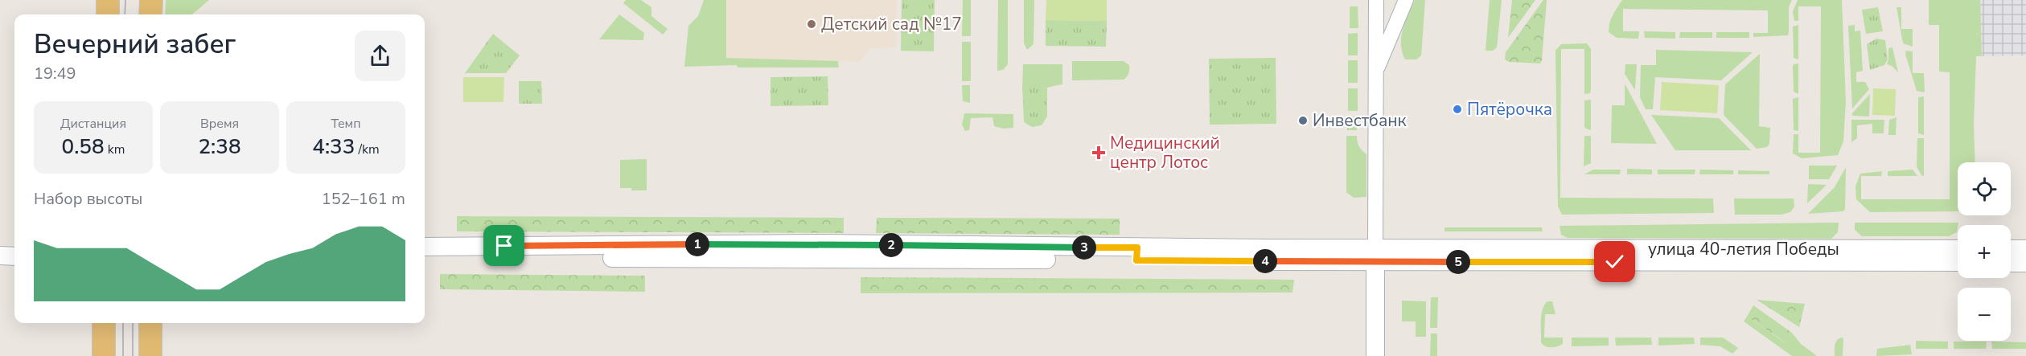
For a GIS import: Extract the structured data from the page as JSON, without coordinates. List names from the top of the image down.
{
  "streets": {
    "street": ["улица 40-летия Победы"]
  },
  "places": {
    "other": ["Детский сад №17", "Пятёрочка", "Инвестбанк"],
    "health": ["Медицинский центр Лотос"]
  },
  "page": {
    "heading": ["Вечерний забег", "19:49"],
    "stats": [
      ["Дистанция", "0.58 km"],
      ["Время", "2:38"],
      ["Темп", "4:33 /km"]
    ],
    "map_buttons": ["+", "−"],
    "chart": ["Набор высоты", "152–161 m"],
    "pins": [
      "1",
      "2",
      "3",
      "4",
      "5"
    ]
  }
}
